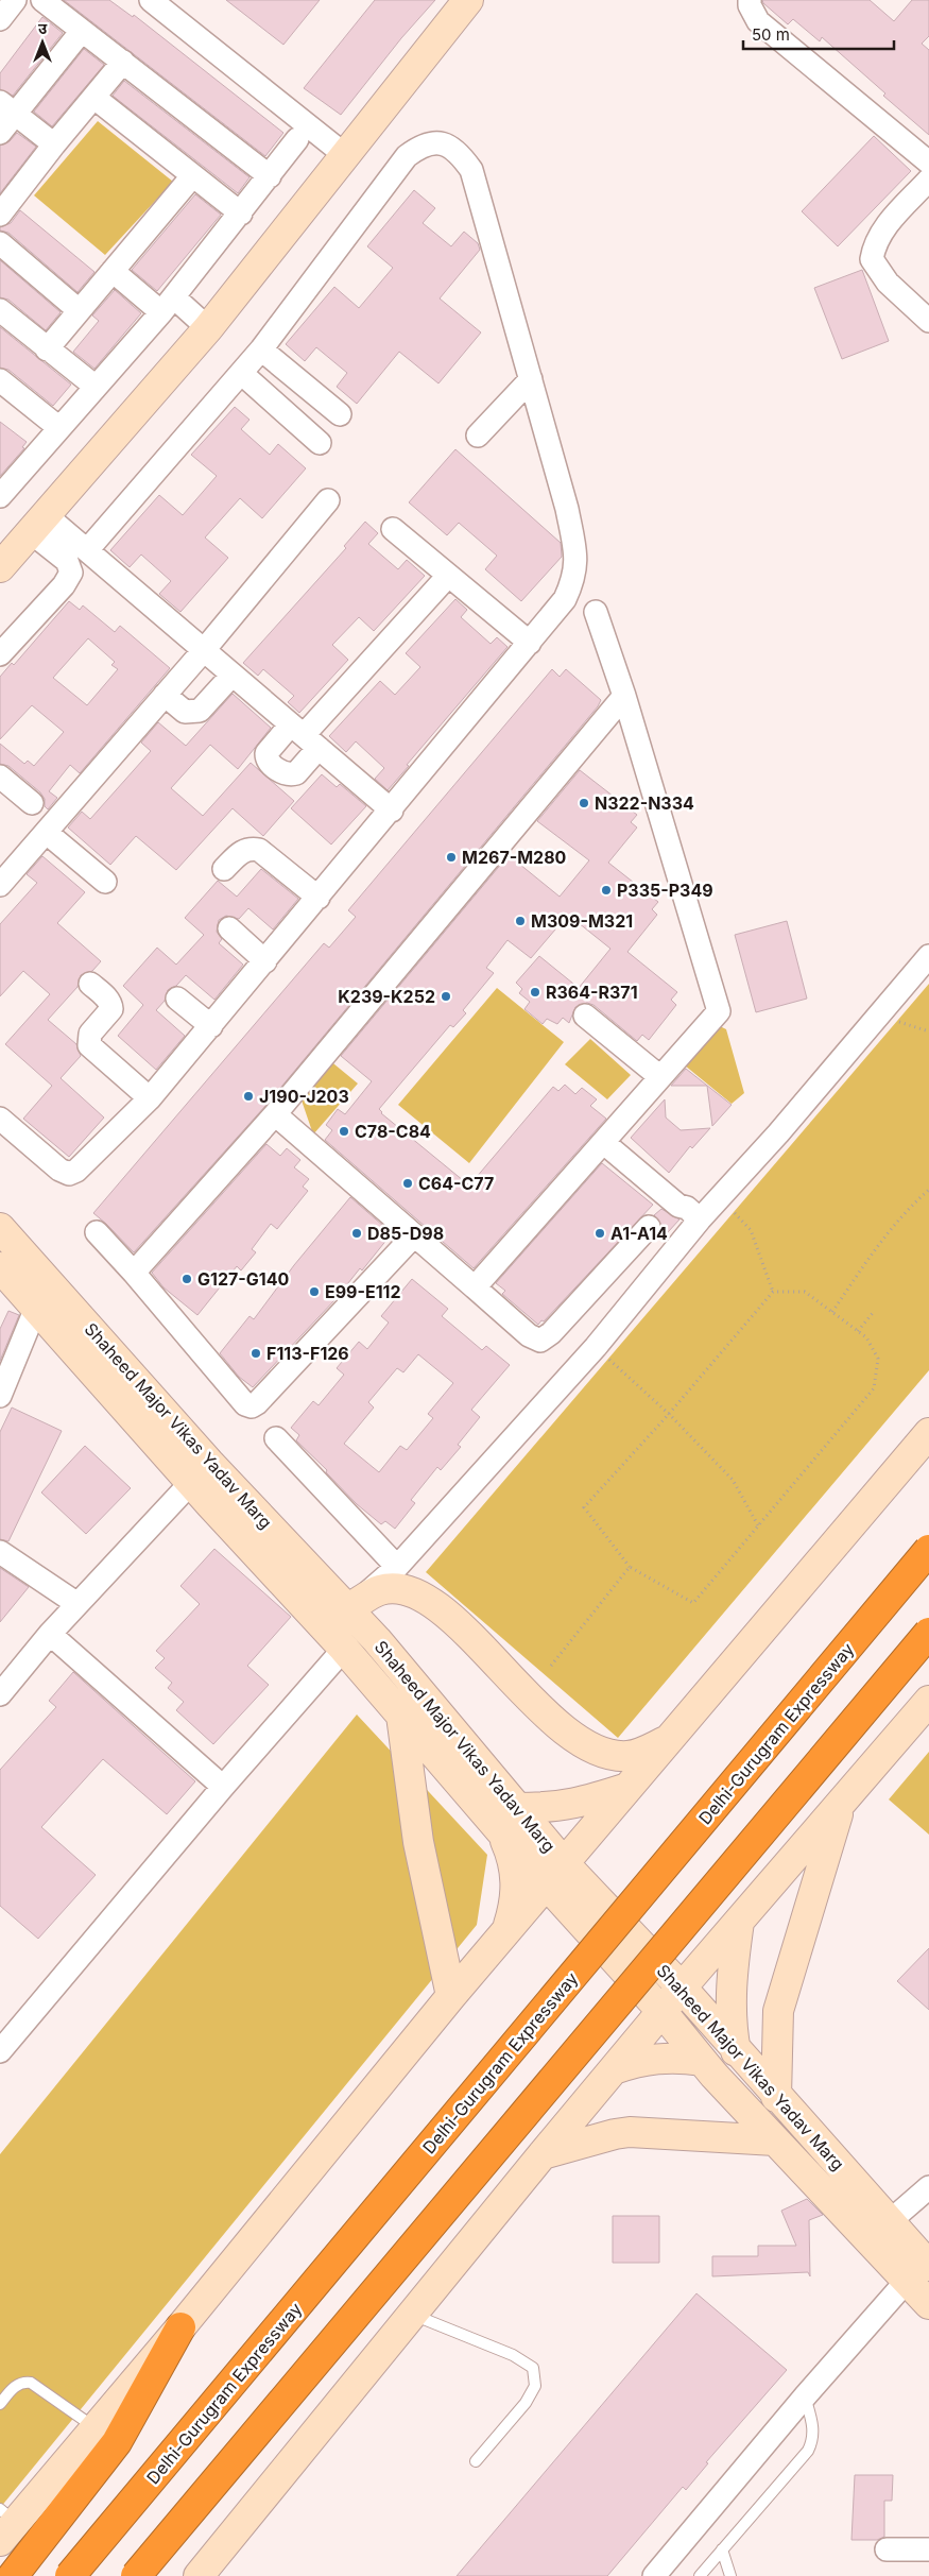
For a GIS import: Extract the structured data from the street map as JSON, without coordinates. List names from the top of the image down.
{
  "streets": {
    "highway": ["Delhi-Gurugram Expressway"],
    "main road": ["Shaheed Major Vikas Yadav Marg"]
  },
  "places": [
    "N322-N334",
    "M267-M280",
    "P335-P349",
    "M309-M321",
    "R364-R371",
    "K239-K252",
    "J190-J203",
    "C78-C84",
    "C64-C77",
    "D85-D98",
    "A1-A14",
    "G127-G140",
    "E99-E112",
    "F113-F126"
  ],
  "scale_bar": "50 m",
  "north": "top"
}
